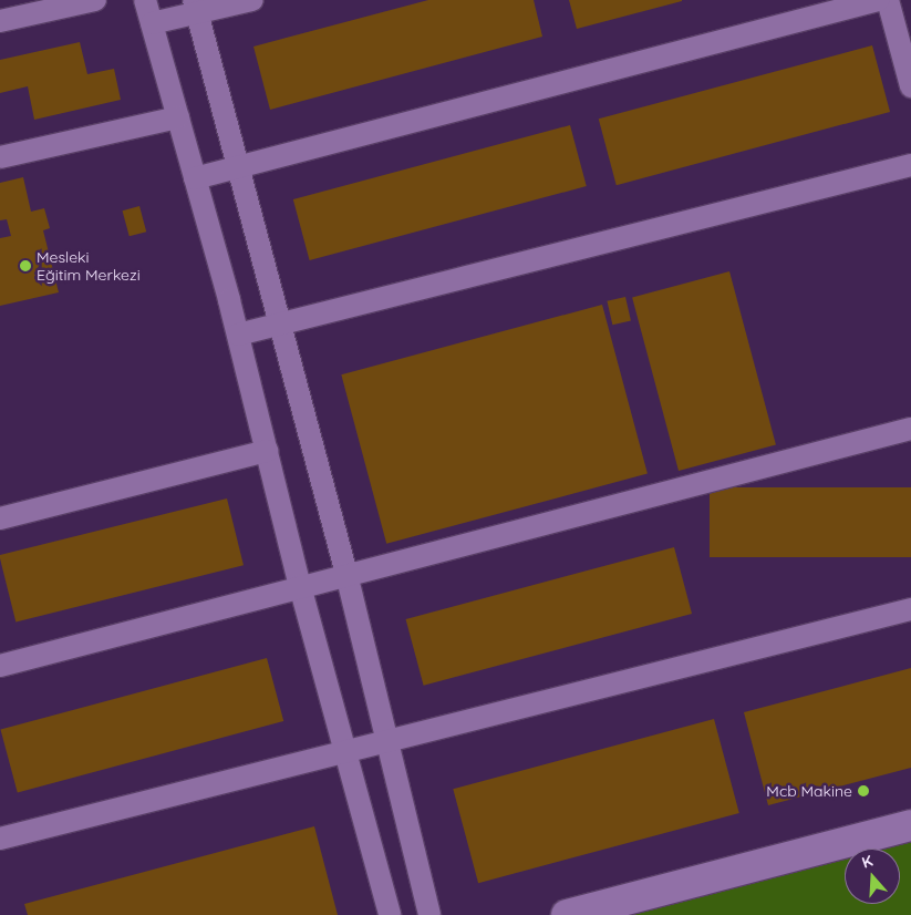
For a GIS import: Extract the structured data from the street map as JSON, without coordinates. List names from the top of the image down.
{
  "places": ["Mesleki Eğitim Merkezi", "Mcb Makine"],
  "north": "top"
}
